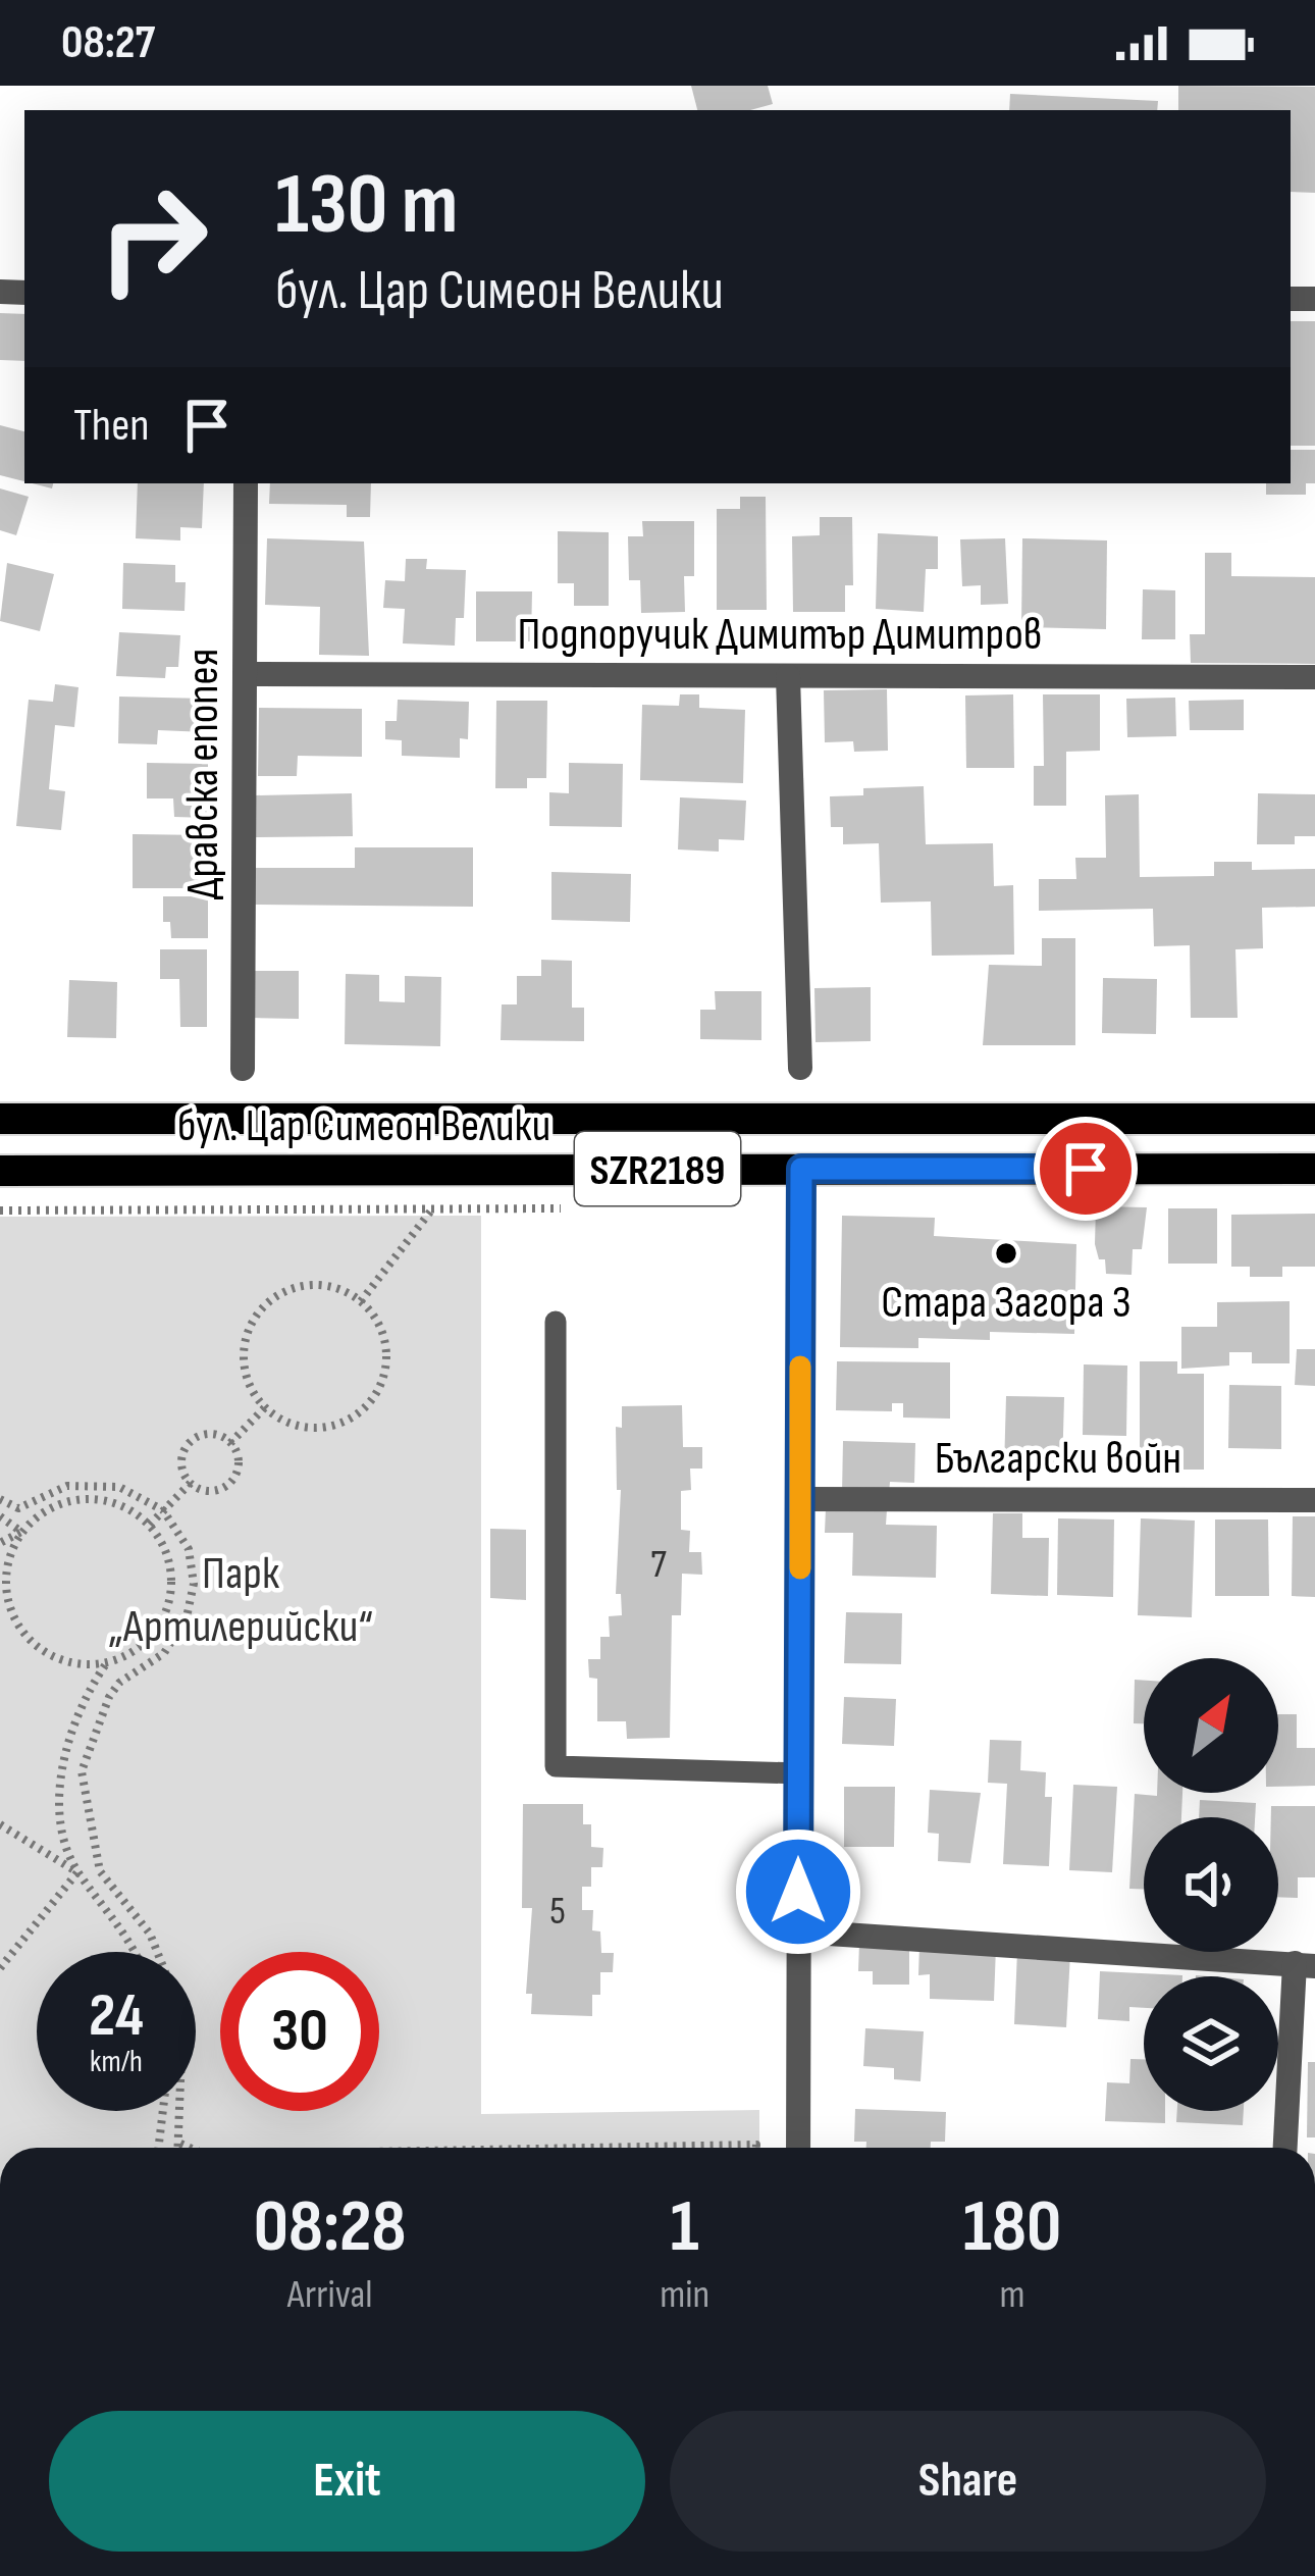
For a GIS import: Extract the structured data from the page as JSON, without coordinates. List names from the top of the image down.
{
  "streets": {
    "main road": ["бул. Цар Симеон Велики", "SZR2189"],
    "street": ["Подпоручик Димитър Димитров", "Дравска епопея", "Български войн"]
  },
  "crossings": [
    ["Подпоручик Димитър Димитров", "Дравска епопея"]
  ],
  "parks": ["Парк „Артилерийски“"],
  "places": ["Стара Загора 3"],
  "house_numbers": ["7", "5"],
  "north": "top right",
  "page": {
    "status": "08:27",
    "turn": ["130 m", "бул. Цар Симеон Велики"],
    "then": "Then",
    "speed": "24 km/h",
    "limit": "30",
    "eta": [
      "08:28",
      "Arrival",
      "1",
      "min",
      "180",
      "m"
    ],
    "buttons": ["Exit", "Share"]
  }
}
